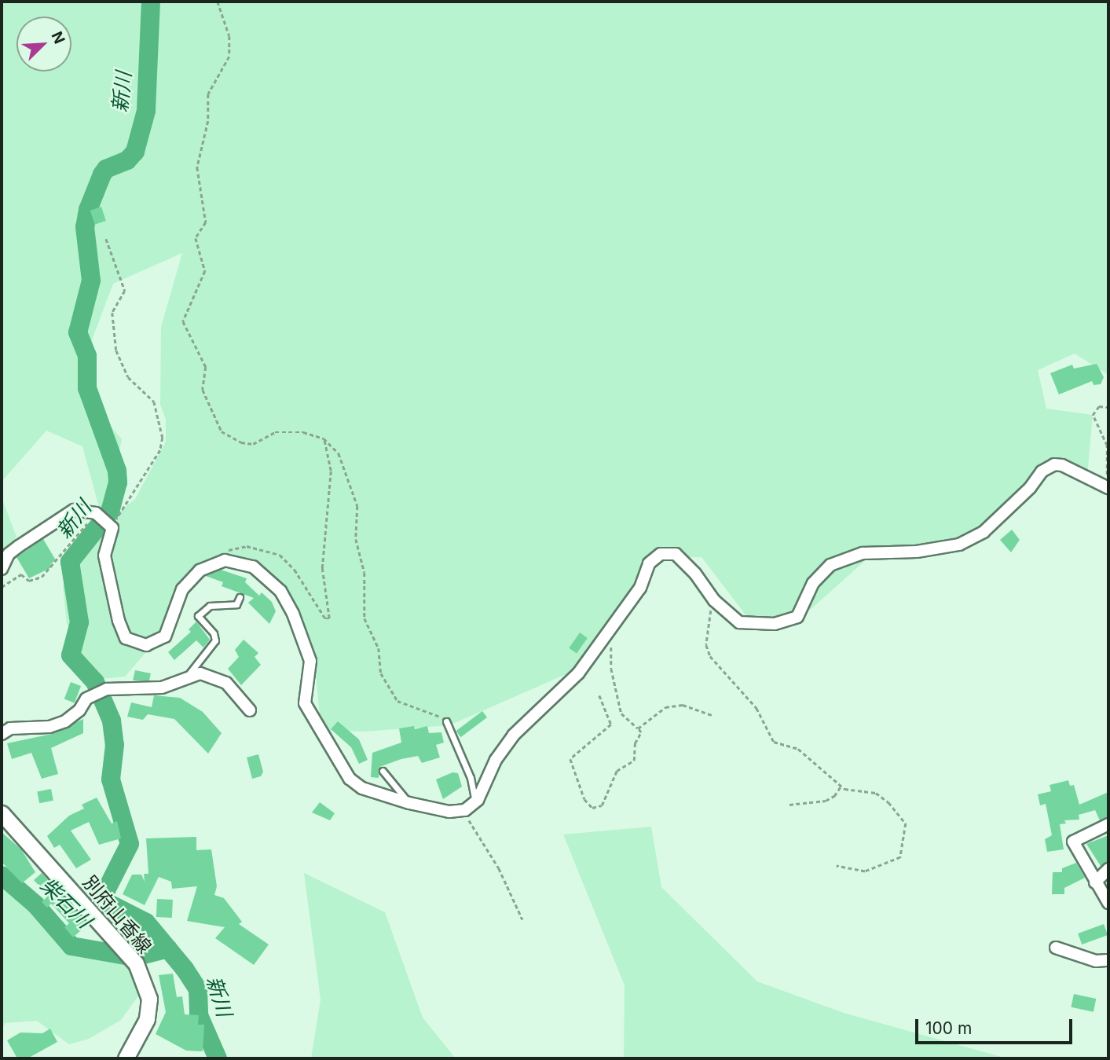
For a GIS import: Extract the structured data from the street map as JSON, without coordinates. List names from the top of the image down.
{
  "streets": {
    "main road": ["別府山香線"]
  },
  "water": ["新川", "柴石川"],
  "scale_bar": "100 m",
  "north": "top right"
}
